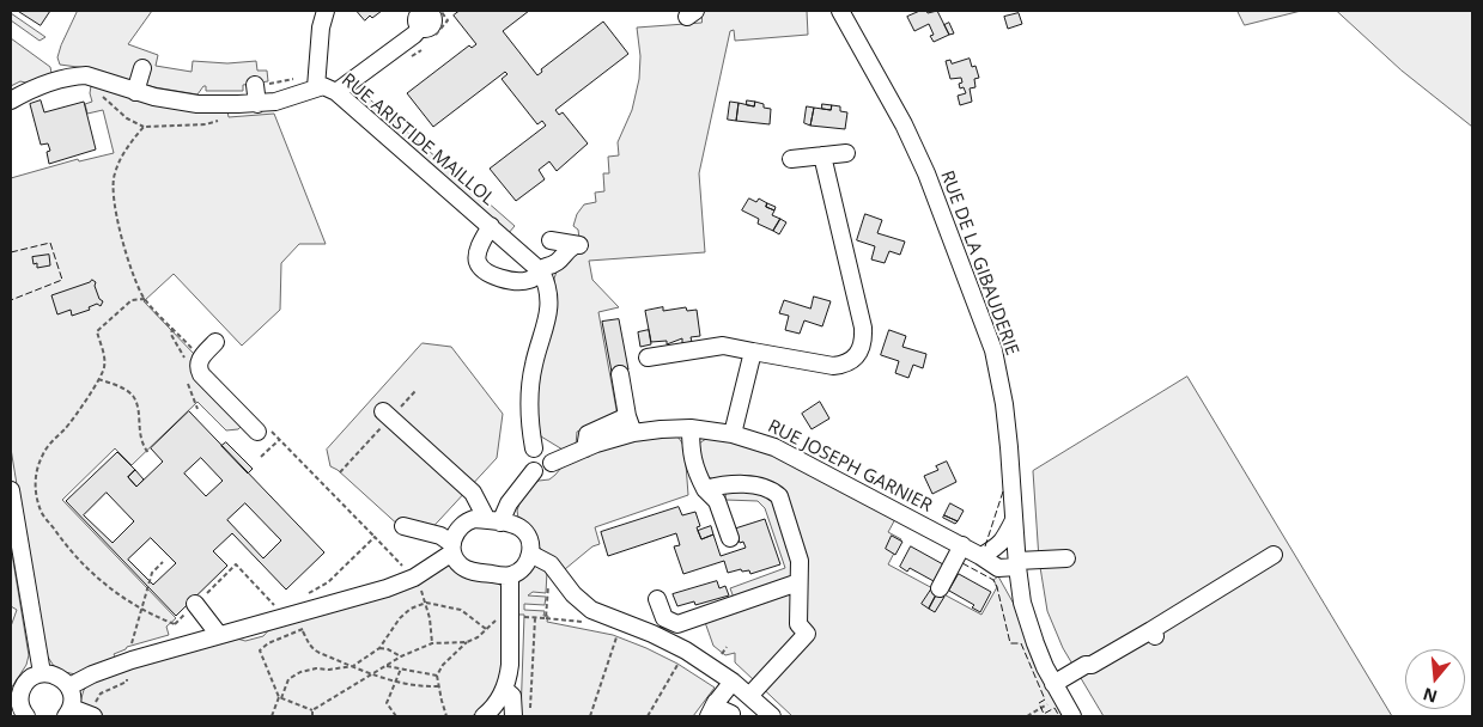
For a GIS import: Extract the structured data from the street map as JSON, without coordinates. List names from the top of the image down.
{
  "streets": {
    "street": ["RUE ARISTIDE MAILLOL", "RUE DE LA GIBAUDERIE", "RUE JOSEPH GARNIER"]
  },
  "north": "bottom"
}
